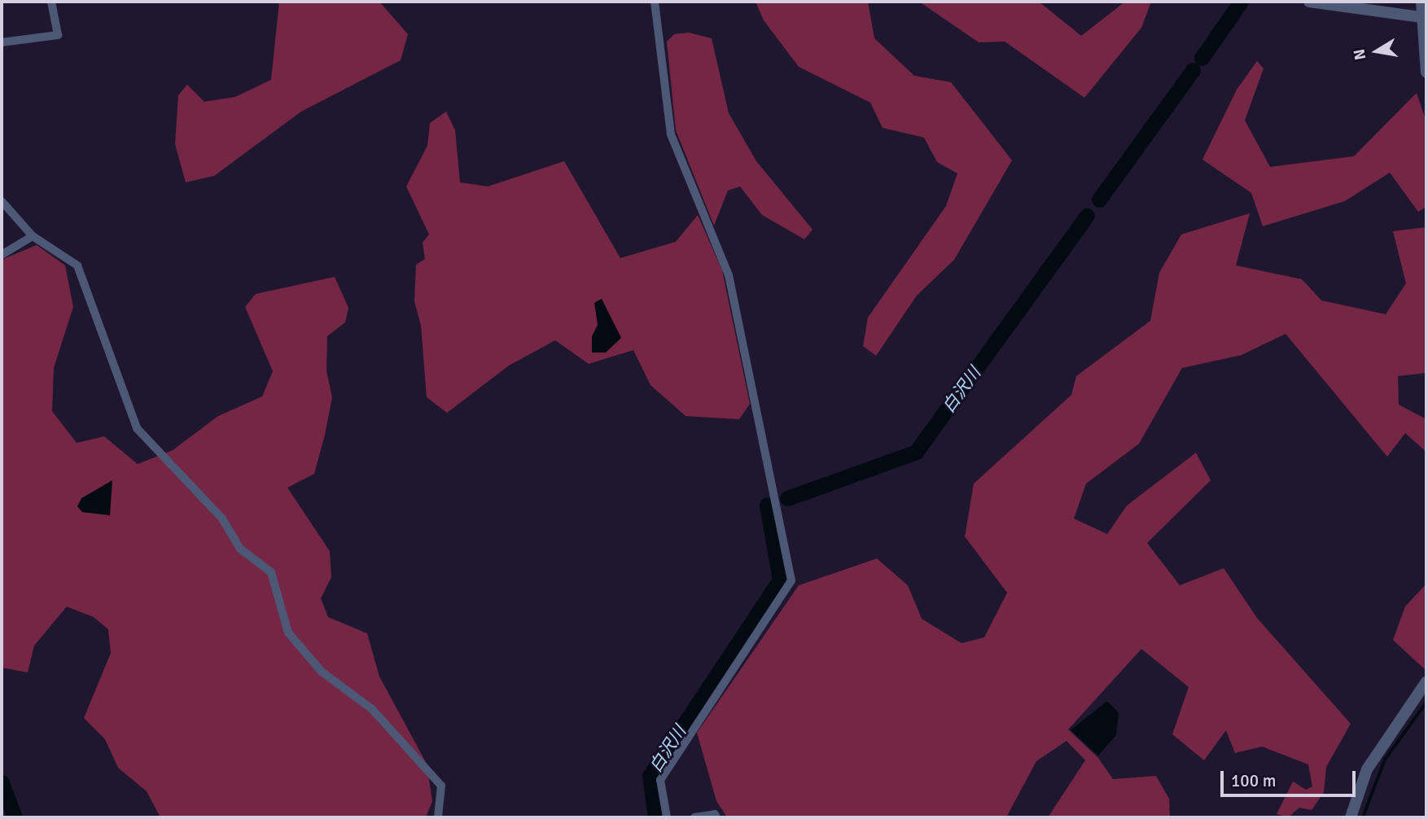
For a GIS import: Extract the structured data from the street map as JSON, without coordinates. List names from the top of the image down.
{
  "water": ["白沢川"],
  "scale_bar": "100 m",
  "north": "left"
}
